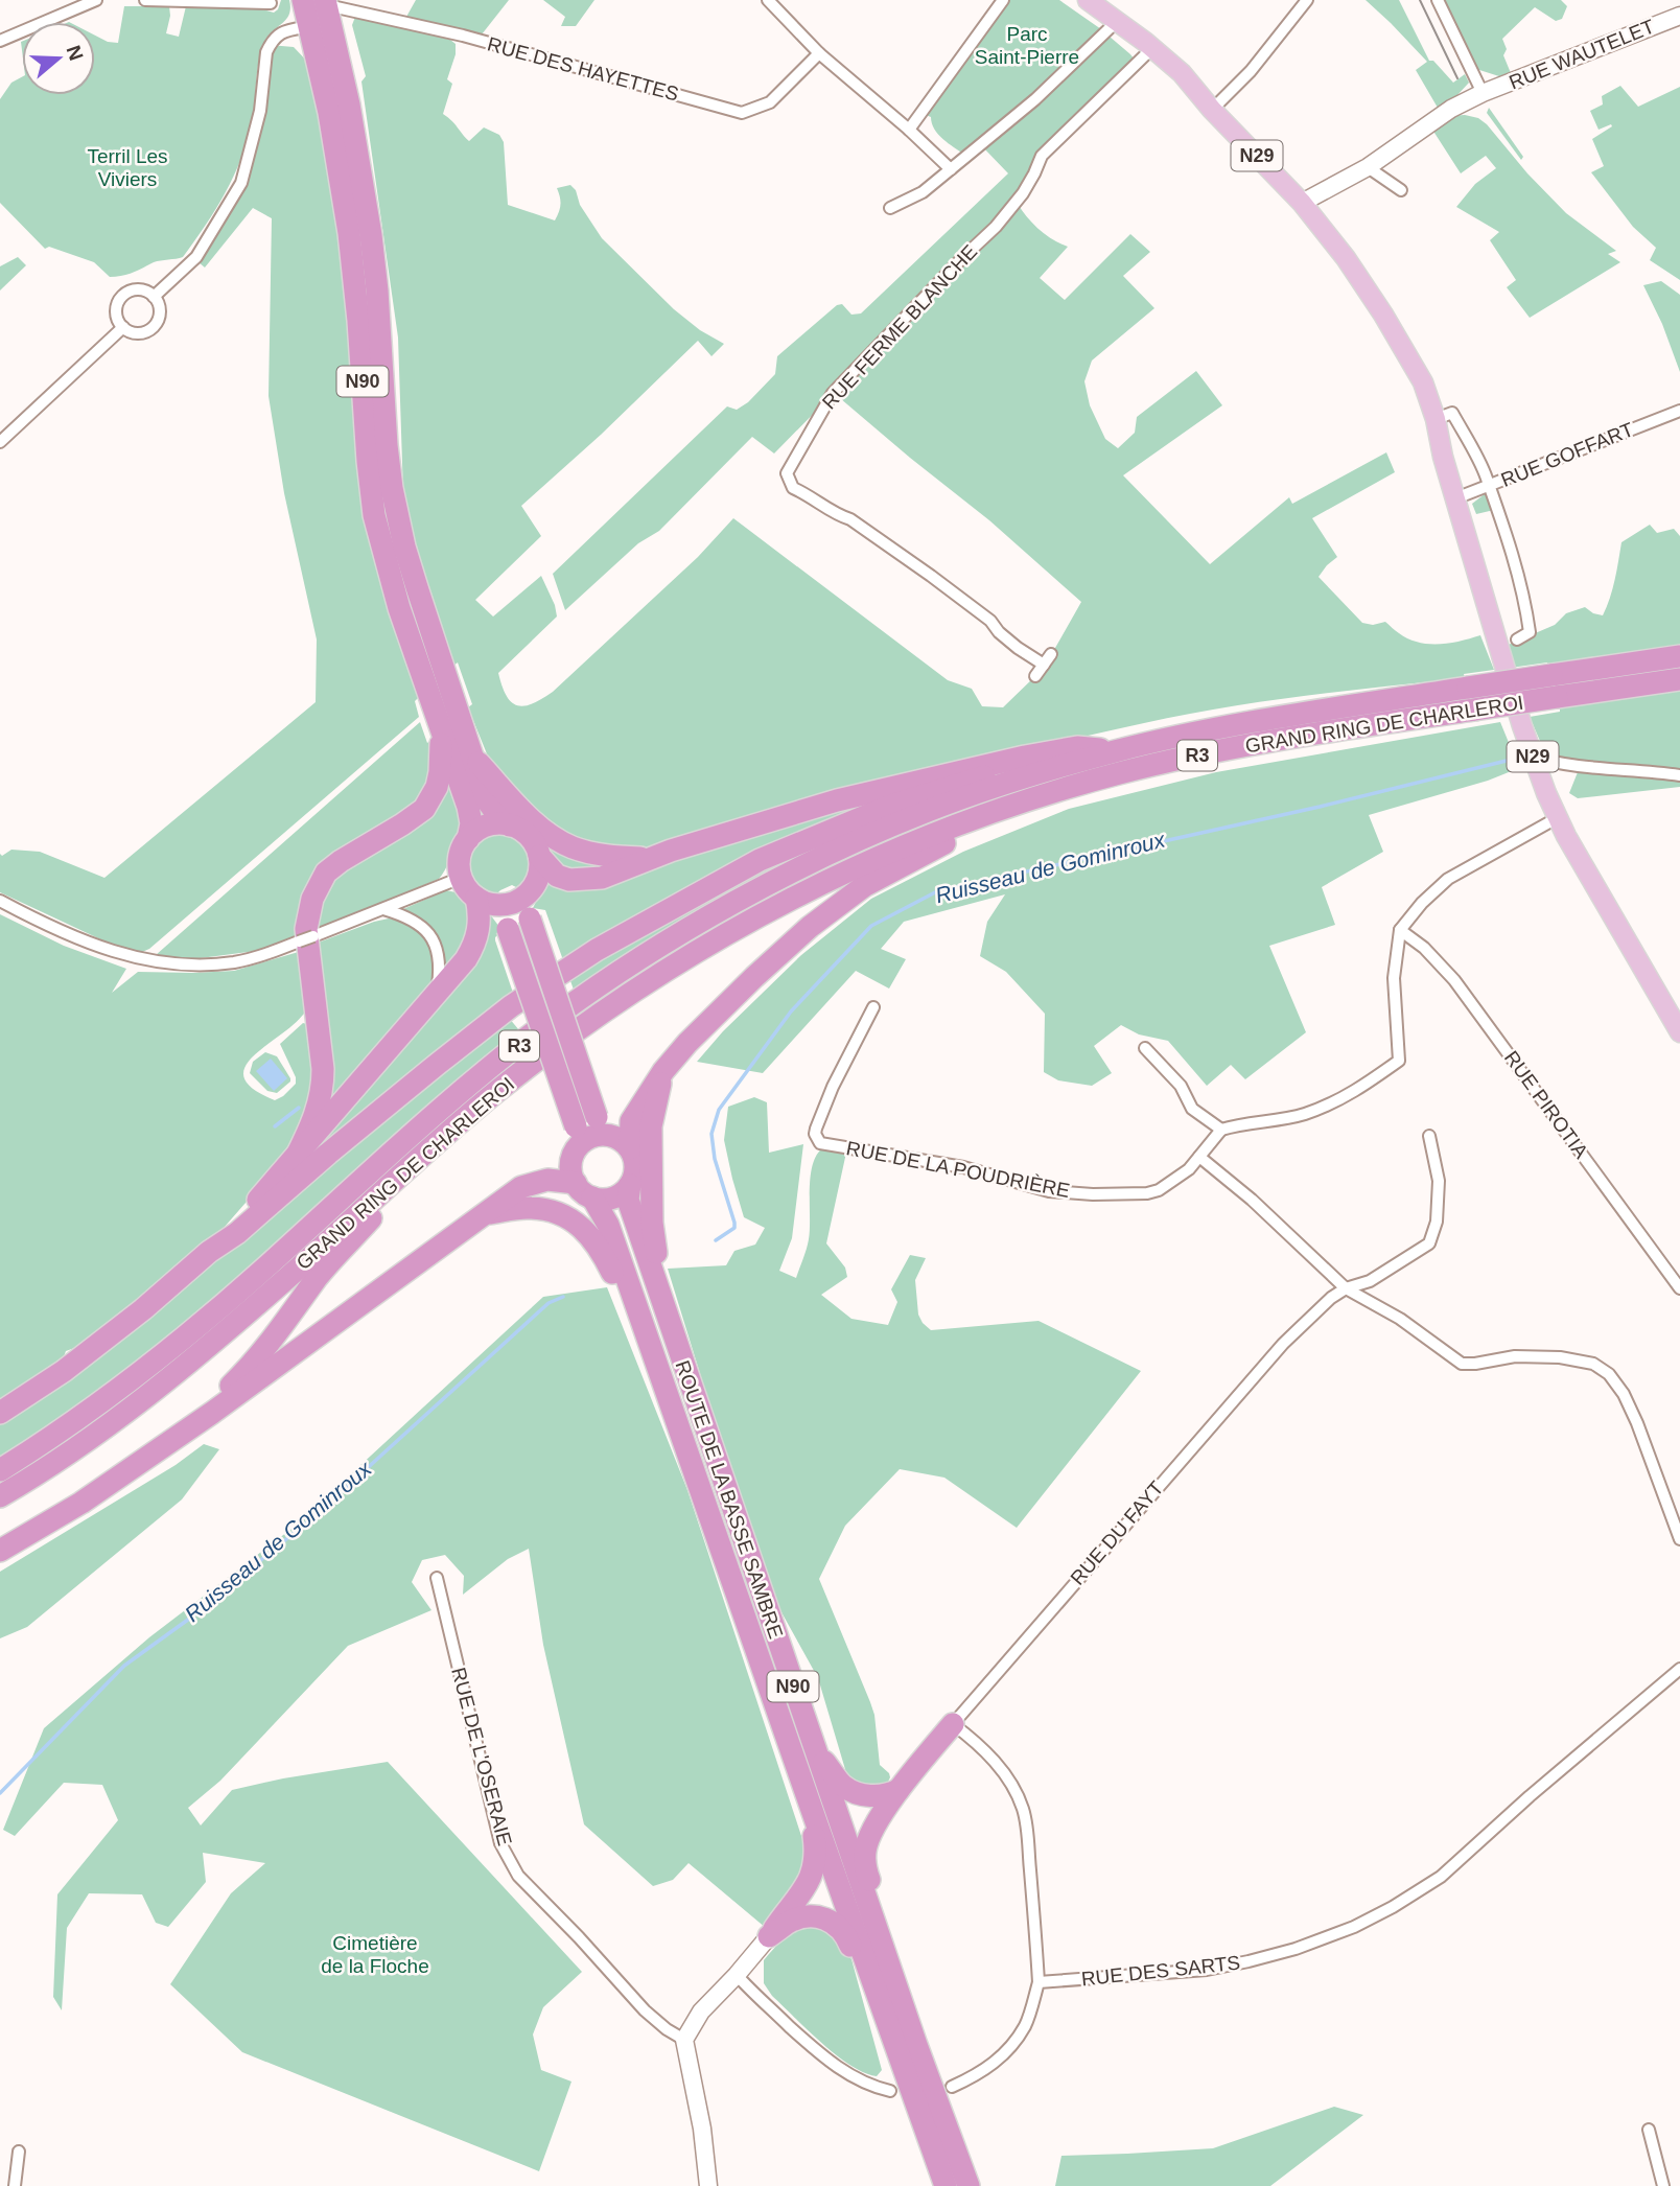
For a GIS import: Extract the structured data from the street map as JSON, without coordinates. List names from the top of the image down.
{
  "streets": {
    "highway": [
      "N90",
      "GRAND RING DE CHARLEROI",
      "R3",
      "ROUTE DE LA BASSE SAMBRE"
    ],
    "main road": ["N29"],
    "street": [
      "RUE WAUTELET",
      "RUE DES HAYETTES",
      "RUE FERME BLANCHE",
      "RUE GOFFART",
      "RUE PIROTIA",
      "RUE DE LA POUDRIÈRE",
      "RUE DU FAYT",
      "RUE DE L'OSERAIE",
      "RUE DES SARTS"
    ]
  },
  "crossings": [
    ["RUE DES HAYETTES", "N90"],
    ["N29", "RUE FERME BLANCHE"],
    ["N29", "RUE GOFFART"],
    ["N90", "ROUTE DE LA BASSE SAMBRE"],
    ["N90", "RUE DU FAYT"]
  ],
  "water": ["Ruisseau de Gominroux"],
  "parks": ["Parc Saint-Pierre", "Terril Les Viviers", "Cimetière de la Floche"],
  "north": "right"
}
